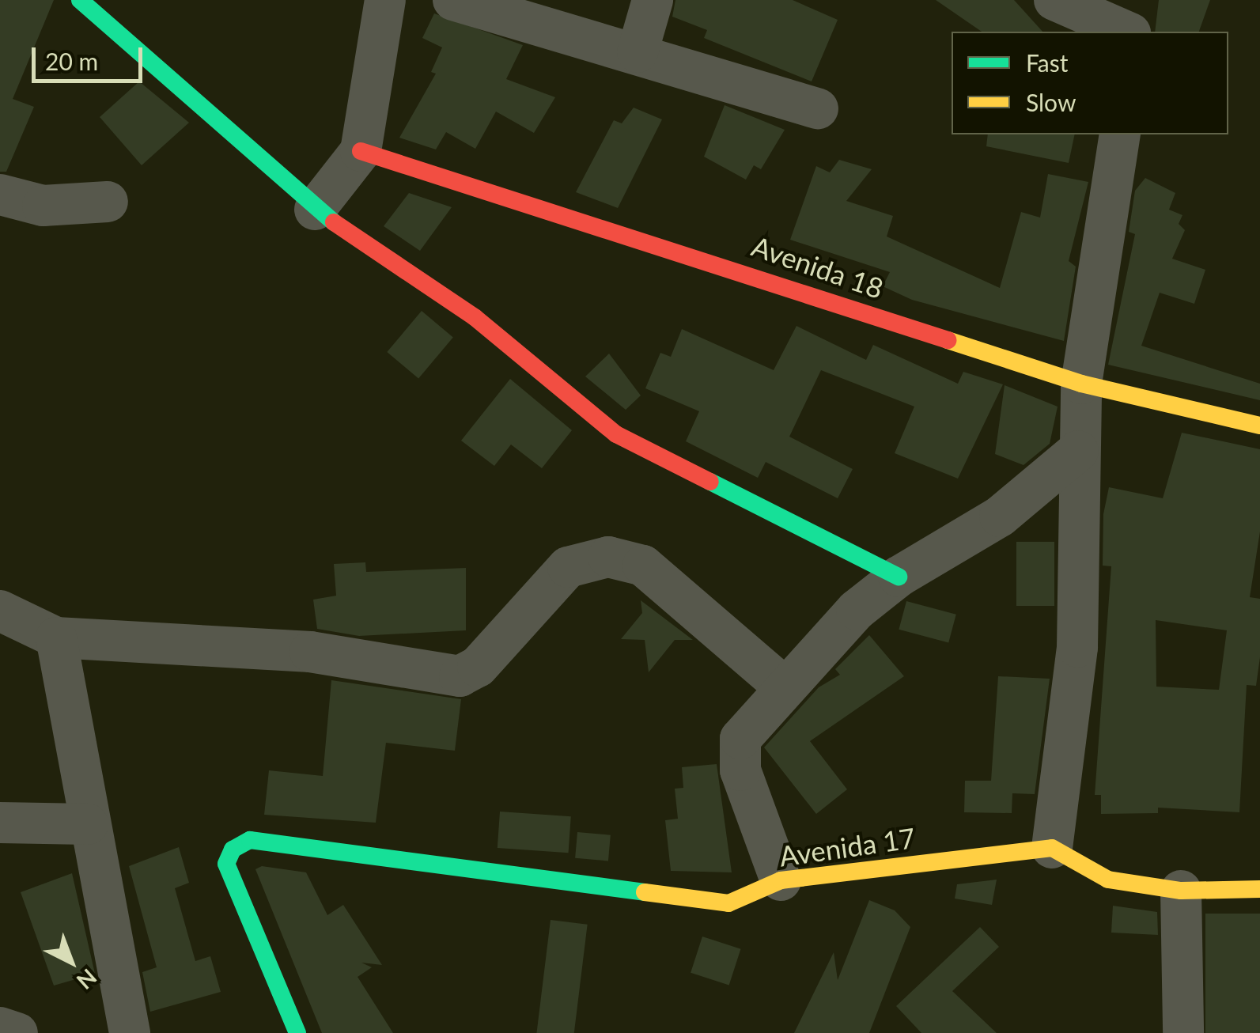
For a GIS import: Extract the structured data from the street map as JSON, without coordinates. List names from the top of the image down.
{
  "streets": {
    "street": ["Avenida 18", "Avenida 17"]
  },
  "legend": ["Fast", "Slow"],
  "scale_bar": "20 m",
  "north": "bottom right"
}
